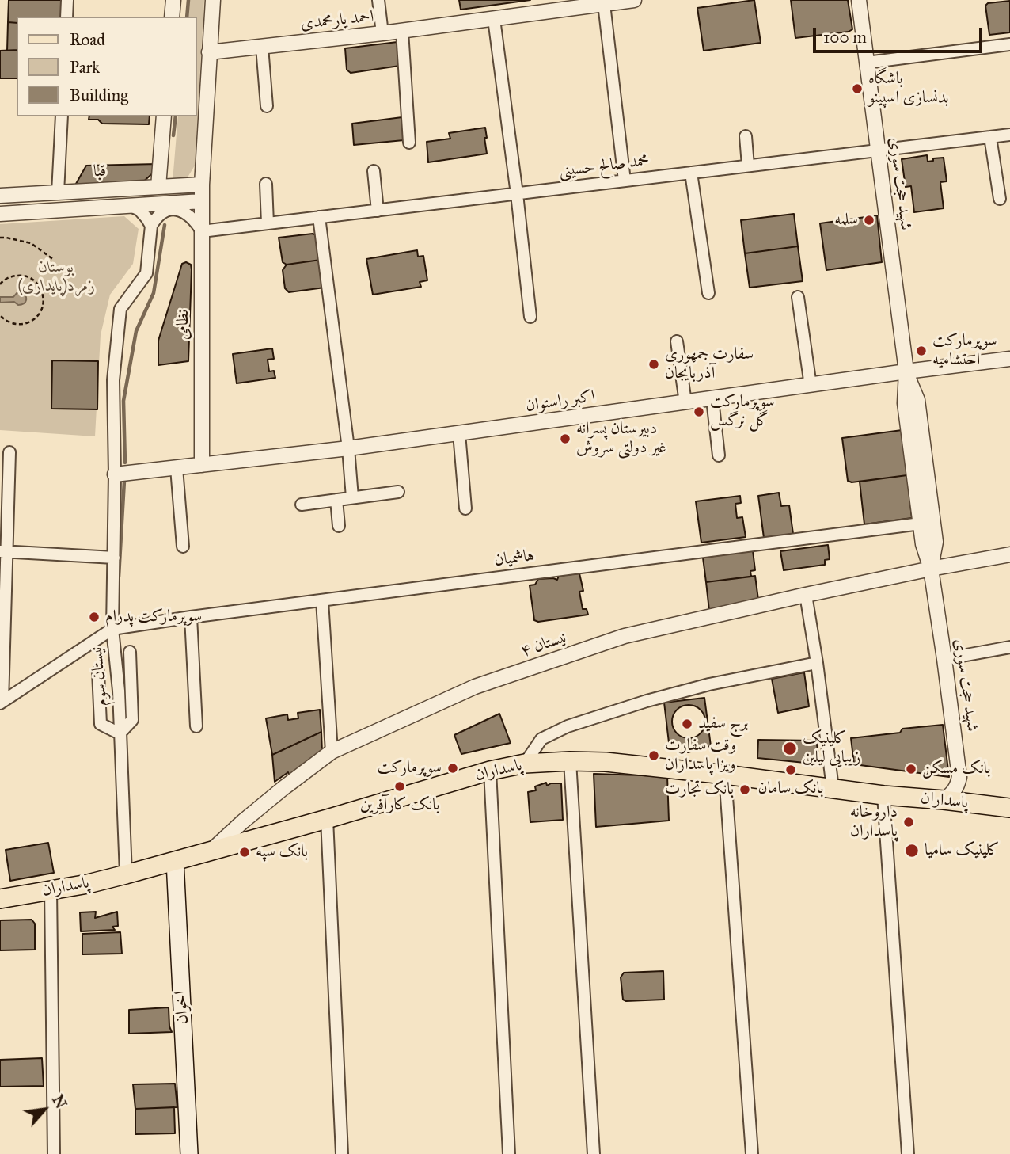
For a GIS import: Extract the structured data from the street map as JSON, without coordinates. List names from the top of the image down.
{
  "streets": {
    "main road": ["پاسداران", "اخوان"],
    "street": [
      "احمد یارمحمدی",
      "محمد صالح حسینی",
      "قبا",
      "شهید حجت سوری",
      "نظامی",
      "اکبر راستوان",
      "هاشمیان",
      "نیستان ۴",
      "نیستان سوم"
    ]
  },
  "crossings": [
    ["احمد یارمحمدی", "نظامی"],
    ["محمد صالح حسینی", "شهید حجت سوری"],
    ["محمد صالح حسینی", "نظامی"],
    ["قبا", "نظامی"],
    ["شهید حجت سوری", "اکبر راستوان"],
    ["شهید حجت سوری", "هاشمیان"],
    ["شهید حجت سوری", "نیستان ۴"],
    ["شهید حجت سوری", "پاسداران"],
    ["نظامی", "اکبر راستوان"],
    ["اکبر راستوان", "نیستان سوم"],
    ["هاشمیان", "نیستان سوم"],
    ["نیستان ۴", "پاسداران"],
    ["نیستان سوم", "پاسداران"],
    ["پاسداران", "اخوان"]
  ],
  "parks": ["بوستان زمرد(پایداری)"],
  "places": [
    "باشگاه بدنسازی اسپینو",
    "سلمه",
    "سوپرمارکت احتشامیه",
    "سفارت جمهوری آذربایجان",
    "سوپرمارکت گل نرگس",
    "دبیرستان پسرانه غیر دولتی سروش",
    "سوپرمارکت پدرام",
    "برج سفید",
    "کلینیک زیبایی لیلین",
    "وقت سفارت ویزا پاسداران",
    "سوپرمارکت",
    "بانک مسکن",
    "بانک سامان",
    "بانک کارآفرین",
    "بانک تجارت",
    "داروخانه پاسداران",
    "کلینیک سامیا",
    "بانک سپه"
  ],
  "legend": ["Road", "Park", "Building"],
  "scale_bar": "100 m",
  "north": "top right"
}
